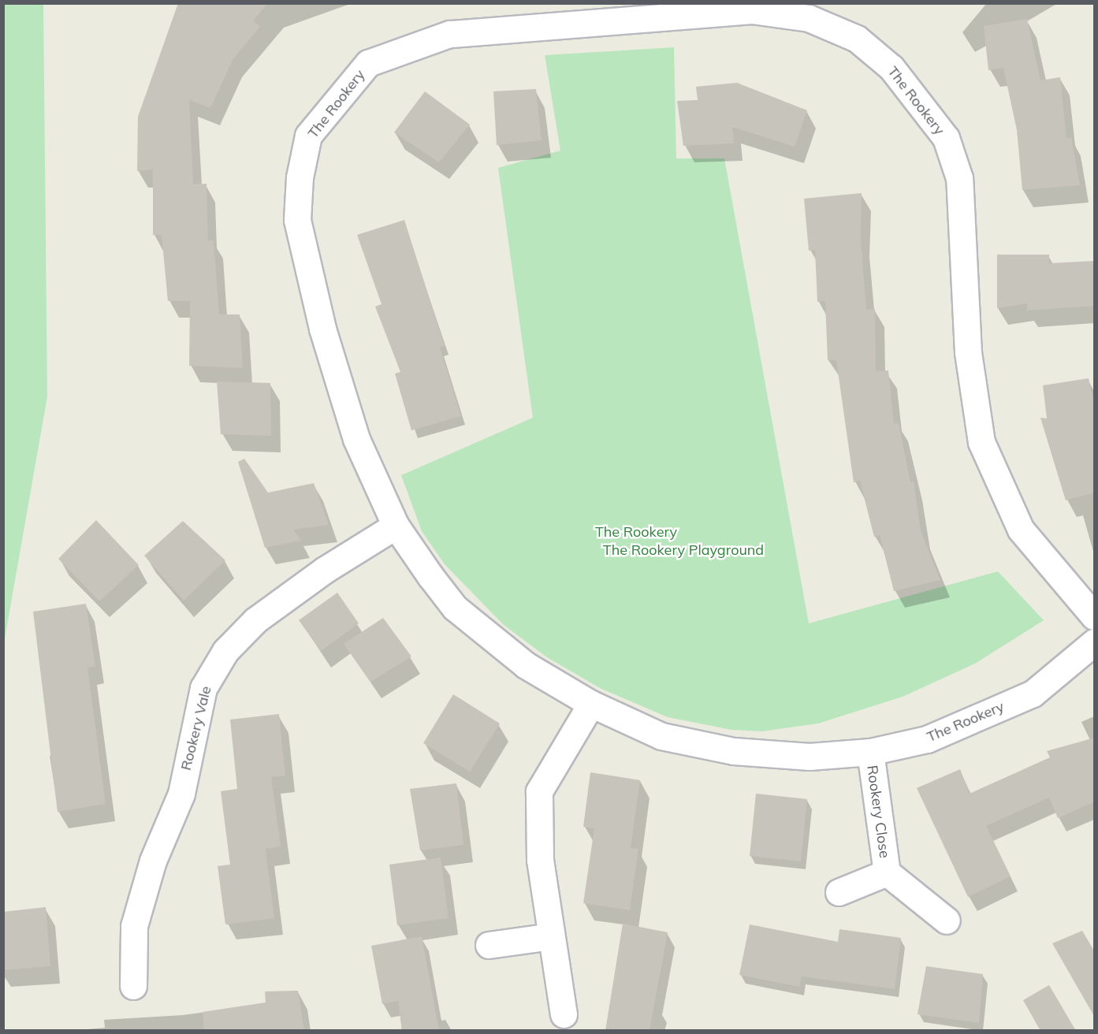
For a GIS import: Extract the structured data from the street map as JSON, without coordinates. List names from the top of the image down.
{
  "streets": {
    "street": ["The Rookery", "Rookery Vale", "Rookery Close"]
  },
  "crossings": [
    ["The Rookery", "Rookery Vale"],
    ["The Rookery", "Rookery Close"]
  ],
  "parks": ["The Rookery", "The Rookery Playground"]
}
